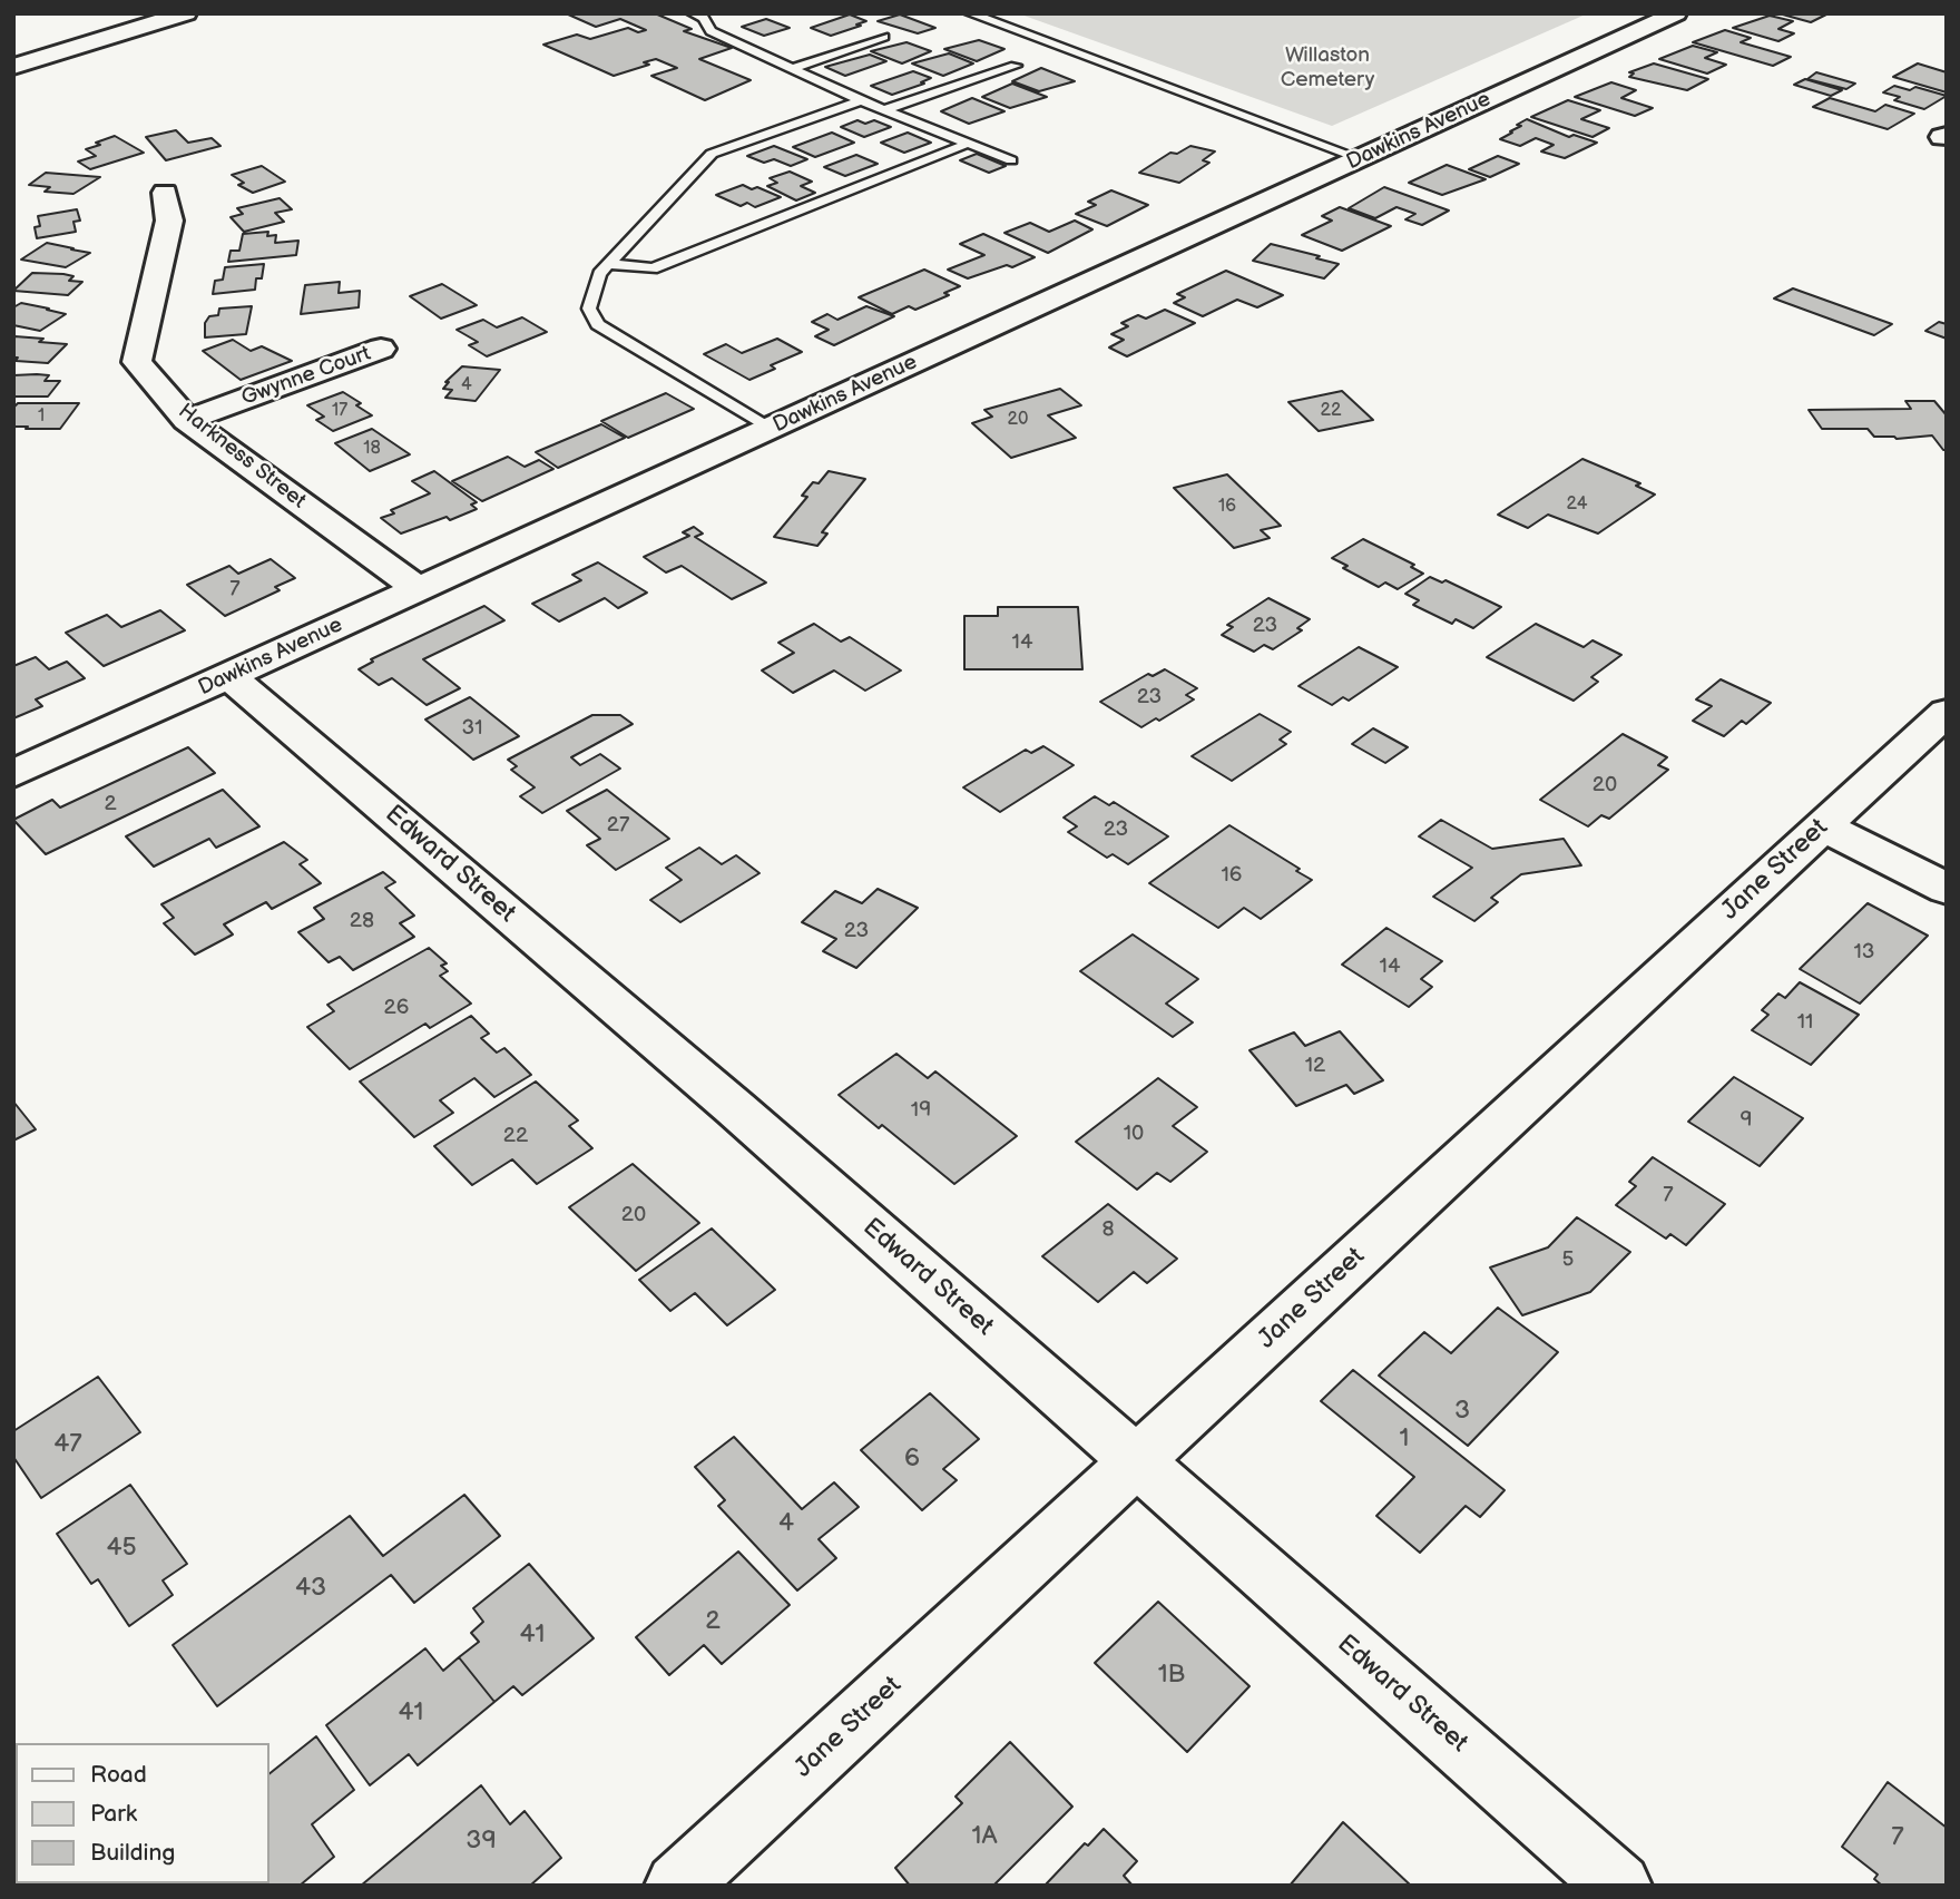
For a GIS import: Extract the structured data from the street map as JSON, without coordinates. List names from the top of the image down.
{
  "streets": {
    "main road": [
      "Dawkins Avenue",
      "Gwynne Court",
      "Harkness Street",
      "Edward Street",
      "Jane Street"
    ]
  },
  "crossings": [
    ["Dawkins Avenue", "Harkness Street"],
    ["Dawkins Avenue", "Edward Street"],
    ["Gwynne Court", "Harkness Street"],
    ["Edward Street", "Jane Street"]
  ],
  "parks": ["Willaston Cemetery"],
  "house_numbers": [
    "4",
    "17",
    "22",
    "1",
    "20",
    "18",
    "24",
    "16",
    "7",
    "23",
    "14",
    "23",
    "31",
    "20",
    "2",
    "27",
    "23",
    "16",
    "28",
    "23",
    "13",
    "14",
    "26",
    "11",
    "12",
    "19",
    "9",
    "10",
    "22",
    "7",
    "20",
    "8",
    "5",
    "3",
    "1",
    "47",
    "6",
    "4",
    "45",
    "43",
    "2",
    "41",
    "1B",
    "41",
    "1A",
    "7",
    "39"
  ],
  "legend": ["Road", "Park", "Building"]
}
